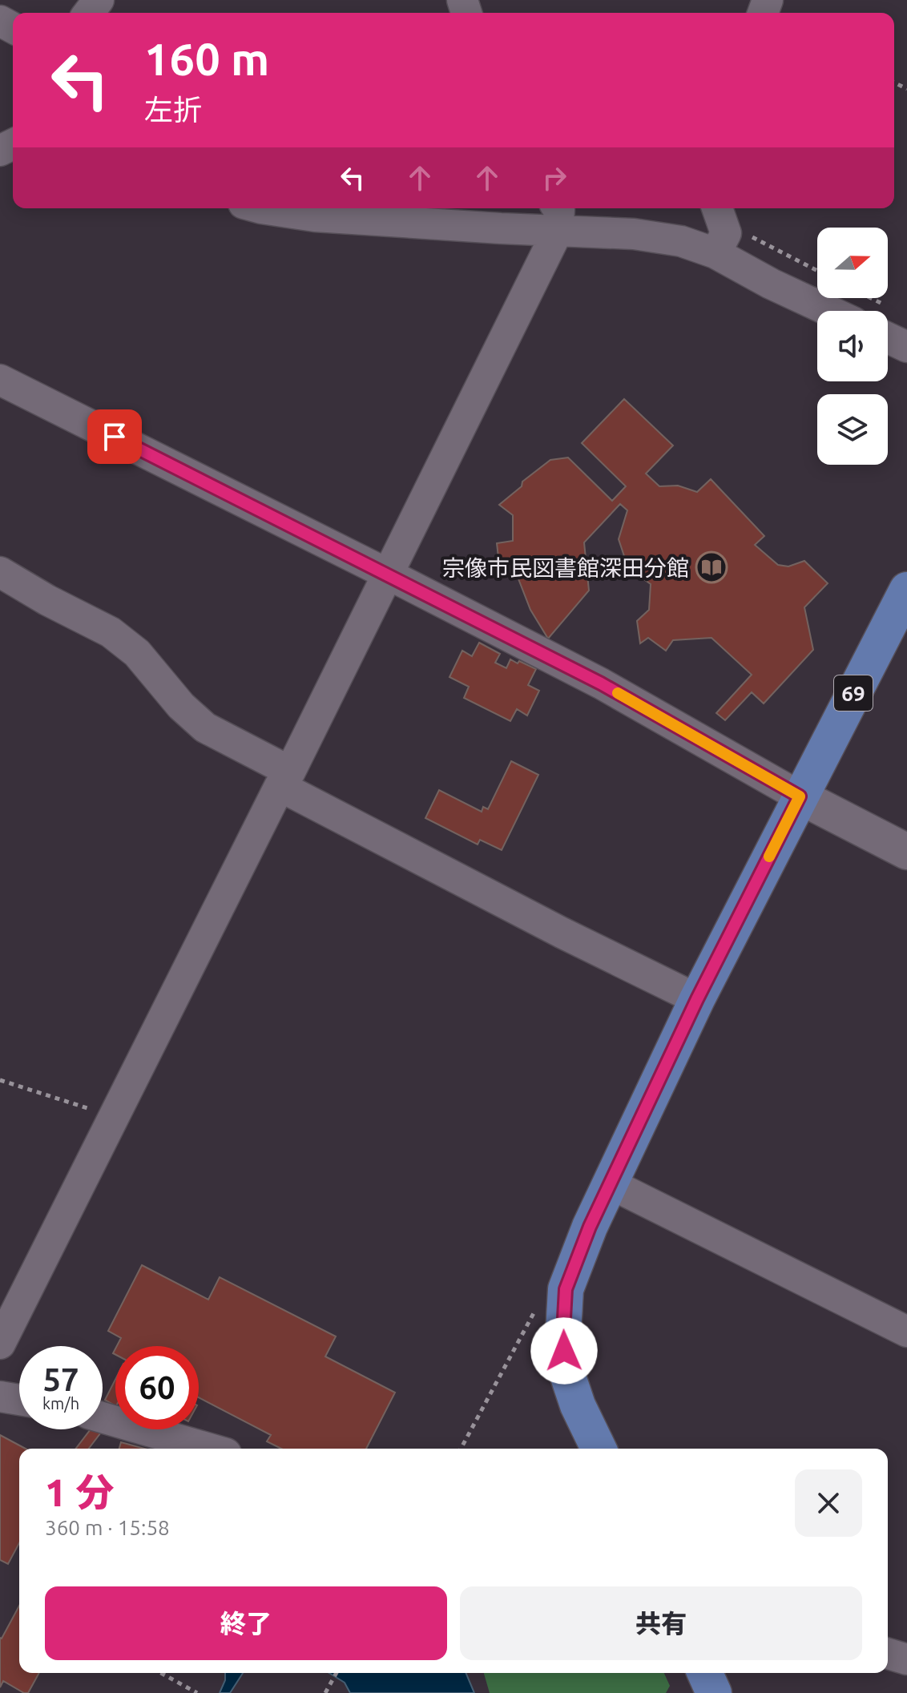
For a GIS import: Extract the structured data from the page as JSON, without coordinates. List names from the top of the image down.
{
  "streets": {
    "main road": ["69"]
  },
  "places": {
    "library": ["宗像市民図書館深田分館"]
  },
  "north": "right",
  "page": {
    "turn": ["160 m", "左折"],
    "speed": "57 km/h",
    "limit": "60",
    "heading": ["1 分", "360 m · 15:58"],
    "buttons": ["終了", "共有"]
  }
}
